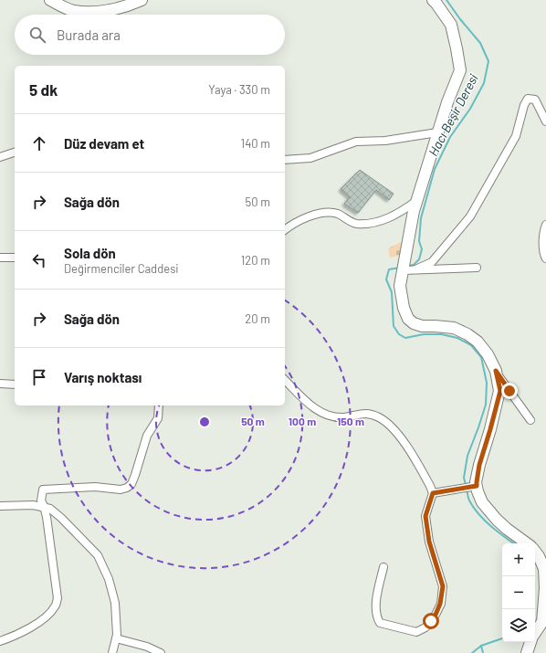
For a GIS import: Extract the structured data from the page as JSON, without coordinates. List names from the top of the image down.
{
  "water": ["Hacı Beşir Deresi"],
  "page": {
    "search": "Burada ara",
    "heading": ["5 dk", "Yaya · 330 m"],
    "list": [
      ["Düz devam et", "140 m"],
      ["Sağa dön", "50 m"],
      ["Sola dön", "Değirmenciler Caddesi", "120 m"],
      ["Sağa dön", "20 m"],
      "Varış noktası"
    ],
    "map_buttons": ["+", "−"]
  },
  "rings": ["50 m", "100 m", "150 m"]
}
